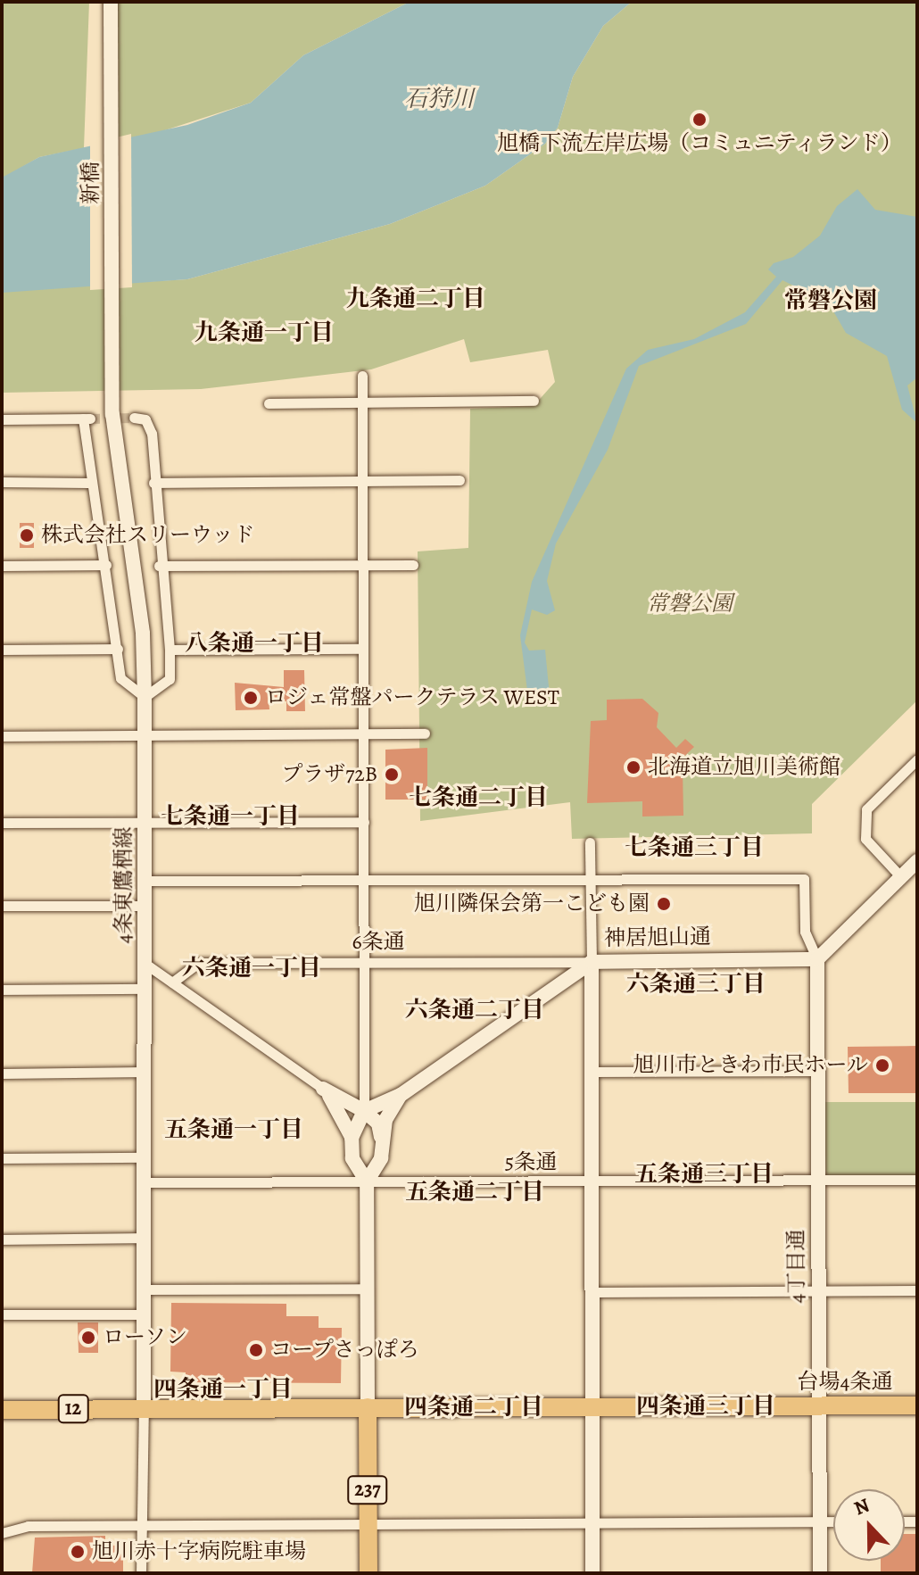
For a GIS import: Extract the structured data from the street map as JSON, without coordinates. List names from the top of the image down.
{
  "streets": {
    "highway": ["台場4条通", "12", "237"],
    "street": [
      "新橋",
      "4条東鷹栖線",
      "神居旭山通",
      "6条通",
      "5条通",
      "4丁目通"
    ]
  },
  "crossings": [
    ["新橋", "4条東鷹栖線"],
    ["4条東鷹栖線", "5条通"],
    ["4条東鷹栖線", "台場4条通"],
    ["神居旭山通", "6条通"],
    ["神居旭山通", "4丁目通"],
    ["5条通", "4丁目通"],
    ["4丁目通", "台場4条通"],
    ["台場4条通", "237"]
  ],
  "districts": [
    "九条通二丁目",
    "常磐公園",
    "九条通一丁目",
    "八条通一丁目",
    "七条通二丁目",
    "七条通一丁目",
    "七条通三丁目",
    "六条通一丁目",
    "六条通三丁目",
    "六条通二丁目",
    "五条通一丁目",
    "五条通三丁目",
    "五条通二丁目",
    "四条通一丁目",
    "四条通三丁目",
    "四条通二丁目"
  ],
  "water": ["石狩川"],
  "parks": ["常磐公園"],
  "places": [
    "旭橋下流左岸広場（コミュニティランド）",
    "株式会社スリーウッド",
    "ロジェ常盤パークテラス WEST",
    "北海道立旭川美術館",
    "プラザ72B",
    "旭川隣保会第一こども園",
    "旭川市ときわ市民ホール",
    "ローソン",
    "コープさっぽろ",
    "旭川赤十字病院駐車場"
  ],
  "north": "top"
}
